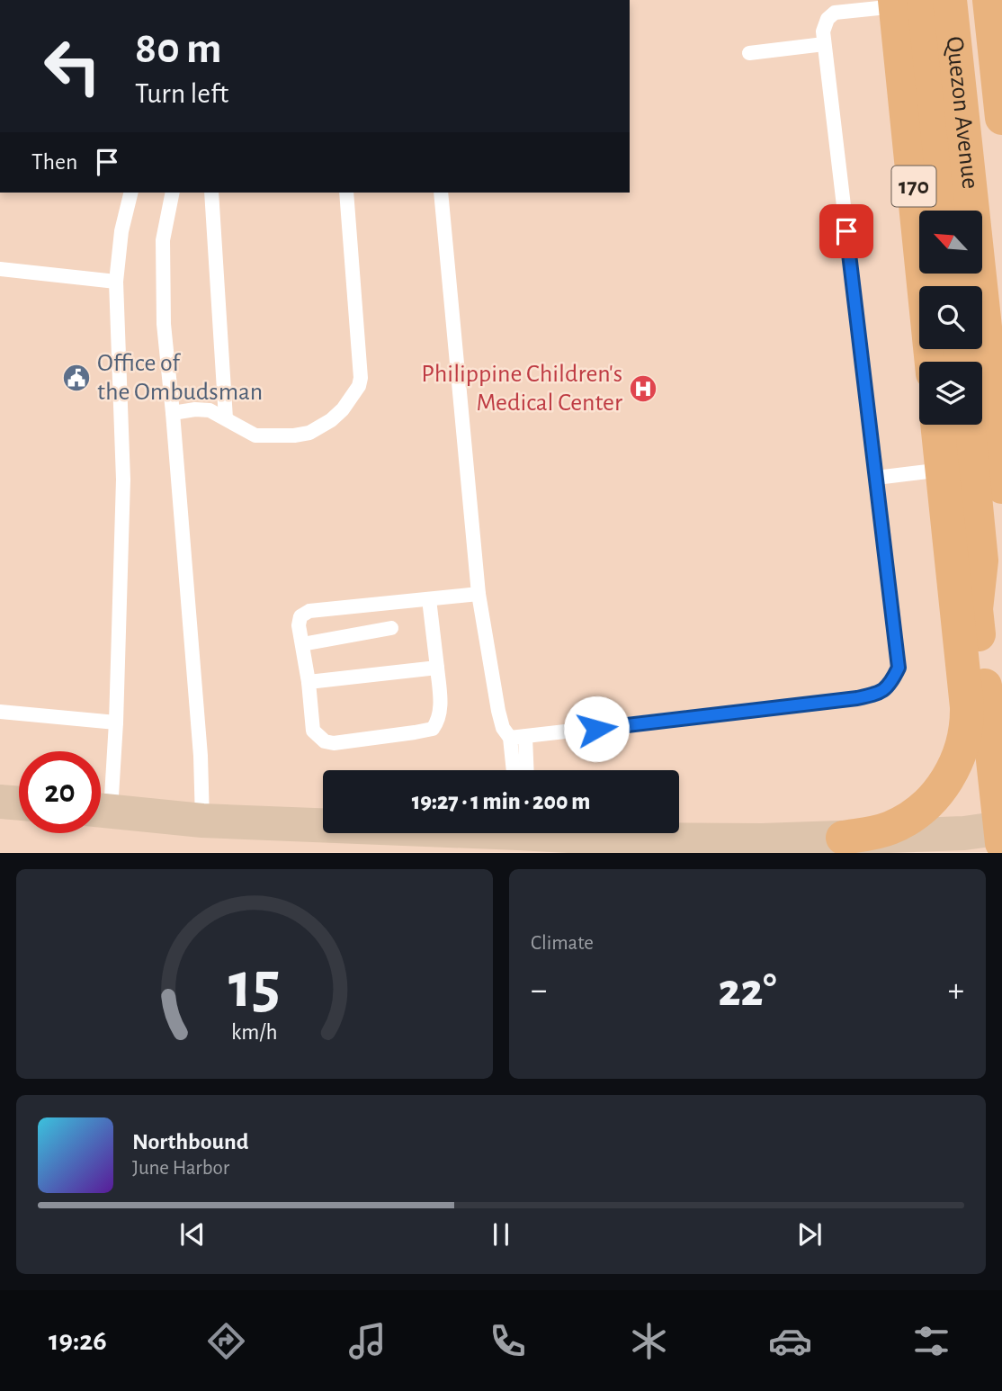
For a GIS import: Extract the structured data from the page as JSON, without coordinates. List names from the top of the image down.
{
  "streets": {
    "main road": ["Quezon Avenue", "170"]
  },
  "crossings": [
    ["Quezon Avenue", "170"]
  ],
  "places": {
    "public building": ["Office of the Ombudsman"],
    "hospital": ["Philippine Children's Medical Center"]
  },
  "north": "top left",
  "page": {
    "turn": ["80 m", "Turn left"],
    "then": "Then",
    "limit": "20",
    "trip": "19:27 · 1 min · 200 m",
    "tile": "Climate",
    "heat": ["−", "22°", "+"],
    "song": ["Northbound", "June Harbor"],
    "tabs": "19:26",
    "gauge": ["15", "km/h"]
  }
}
